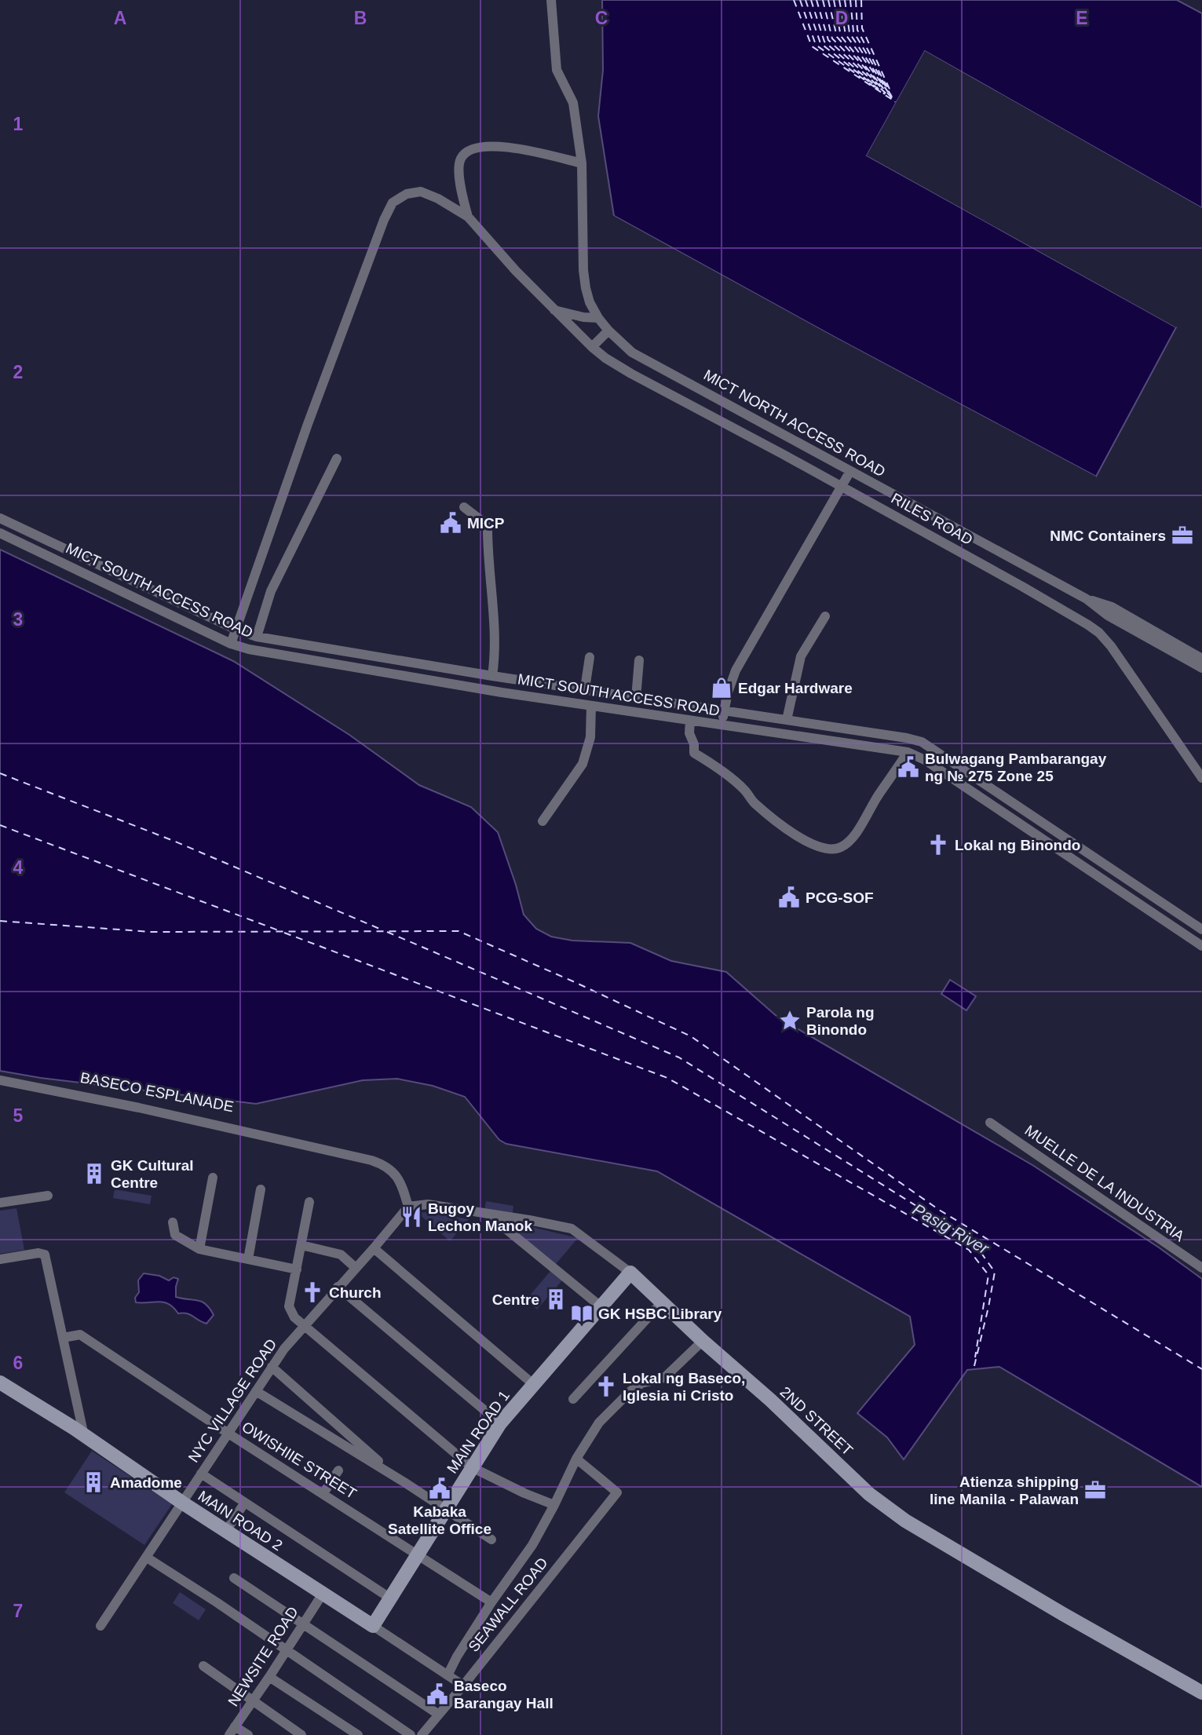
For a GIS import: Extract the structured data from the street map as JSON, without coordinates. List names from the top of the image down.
{
  "streets": {
    "street": [
      "MICT NORTH ACCESS ROAD",
      "RILES ROAD",
      "MICT SOUTH ACCESS ROAD",
      "BASECO ESPLANADE",
      "MUELLE DE LA INDUSTRIA",
      "NYC VILLAGE ROAD",
      "2ND STREET",
      "MAIN ROAD 1",
      "OWISHIIE STREET",
      "MAIN ROAD 2",
      "SEAWALL ROAD",
      "NEWSITE ROAD"
    ]
  },
  "crossings": [
    ["NYC VILLAGE ROAD", "2ND STREET"],
    ["NYC VILLAGE ROAD", "OWISHIIE STREET"],
    ["NYC VILLAGE ROAD", "MAIN ROAD 2"],
    ["2ND STREET", "MAIN ROAD 1"],
    ["MAIN ROAD 1", "OWISHIIE STREET"],
    ["MAIN ROAD 1", "MAIN ROAD 2"],
    ["MAIN ROAD 2", "SEAWALL ROAD"],
    ["MAIN ROAD 2", "NEWSITE ROAD"]
  ],
  "water": ["Pasig River"],
  "places": {
    "public building": [
      "MICP",
      "Bulwagang Pambarangay ng № 275 Zone 25",
      "PCG-SOF",
      "Kabaka Satellite Office",
      "Baseco Barangay Hall"
    ],
    "office": ["NMC Containers", "Atienza shipping line Manila - Palawan"],
    "shop": ["Edgar Hardware"],
    "church": ["Lokal ng Binondo", "Church", "Lokal ng Baseco, Iglesia ni Cristo"],
    "place": ["Parola ng Binondo"],
    "building": ["GK Cultural Centre", "Centre", "Amadome"],
    "restaurant": ["Bugoy Lechon Manok"],
    "library": ["GK HSBC Library"]
  },
  "grid": {
    "columns": [
      "A",
      "B",
      "C",
      "D",
      "E"
    ],
    "rows": [
      "1",
      "2",
      "3",
      "4",
      "5",
      "6",
      "7"
    ]
  }
}
